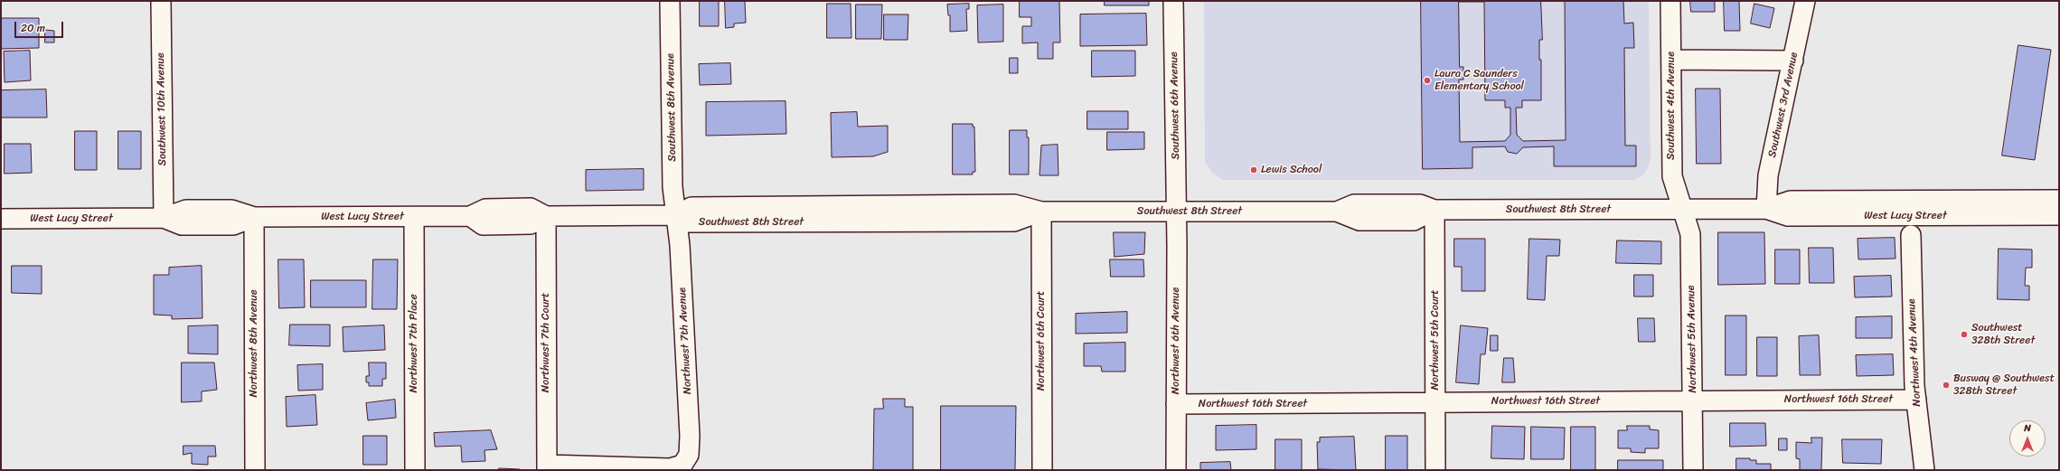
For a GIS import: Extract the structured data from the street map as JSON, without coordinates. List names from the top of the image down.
{
  "streets": {
    "street": [
      "Southwest 3rd Avenue",
      "Southwest 6th Avenue",
      "Southwest 4th Avenue",
      "Southwest 8th Avenue",
      "Southwest 10th Avenue",
      "Southwest 8th Street",
      "West Lucy Street",
      "Northwest 5th Avenue",
      "Northwest 5th Court",
      "Northwest 7th Avenue",
      "Northwest 6th Court",
      "Northwest 6th Avenue",
      "Northwest 7th Court",
      "Northwest 8th Avenue",
      "Northwest 7th Place",
      "Northwest 4th Avenue",
      "Northwest 16th Street"
    ]
  },
  "crossings": [
    ["Southwest 3rd Avenue", "West Lucy Street"],
    ["Southwest 6th Avenue", "Southwest 8th Street"],
    ["Southwest 6th Avenue", "Northwest 6th Avenue"],
    ["Southwest 4th Avenue", "Southwest 8th Street"],
    ["Southwest 4th Avenue", "West Lucy Street"],
    ["Southwest 4th Avenue", "Northwest 5th Avenue"],
    ["Southwest 8th Avenue", "Southwest 8th Street"],
    ["Southwest 8th Avenue", "West Lucy Street"],
    ["Southwest 8th Avenue", "Northwest 7th Avenue"],
    ["Southwest 10th Avenue", "West Lucy Street"],
    ["Southwest 8th Street", "West Lucy Street"],
    ["Southwest 8th Street", "Northwest 5th Avenue"],
    ["Southwest 8th Street", "Northwest 5th Court"],
    ["Southwest 8th Street", "Northwest 7th Avenue"],
    ["Southwest 8th Street", "Northwest 6th Court"],
    ["Southwest 8th Street", "Northwest 6th Avenue"],
    ["West Lucy Street", "Northwest 5th Avenue"],
    ["West Lucy Street", "Northwest 7th Avenue"],
    ["West Lucy Street", "Northwest 7th Court"],
    ["West Lucy Street", "Northwest 8th Avenue"],
    ["West Lucy Street", "Northwest 7th Place"],
    ["Northwest 5th Avenue", "Northwest 16th Street"],
    ["Northwest 5th Court", "Northwest 16th Street"],
    ["Northwest 7th Avenue", "Northwest 7th Court"],
    ["Northwest 6th Avenue", "Northwest 16th Street"],
    ["Northwest 4th Avenue", "Northwest 16th Street"]
  ],
  "places": [
    "Laura C Saunders Elementary School",
    "Lewis School",
    "Southwest 328th Street",
    "Busway @ Southwest 328th Street"
  ],
  "scale_bar": "20 m",
  "north": "top"
}
